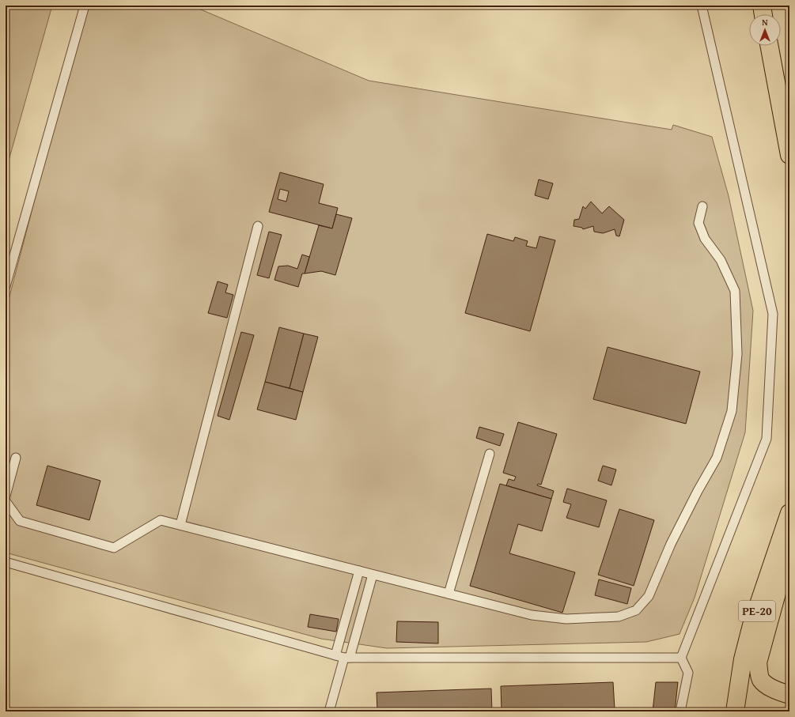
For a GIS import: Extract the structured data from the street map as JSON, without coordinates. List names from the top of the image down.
{
  "streets": {
    "highway": ["PE-20"]
  },
  "north": "top"
}
